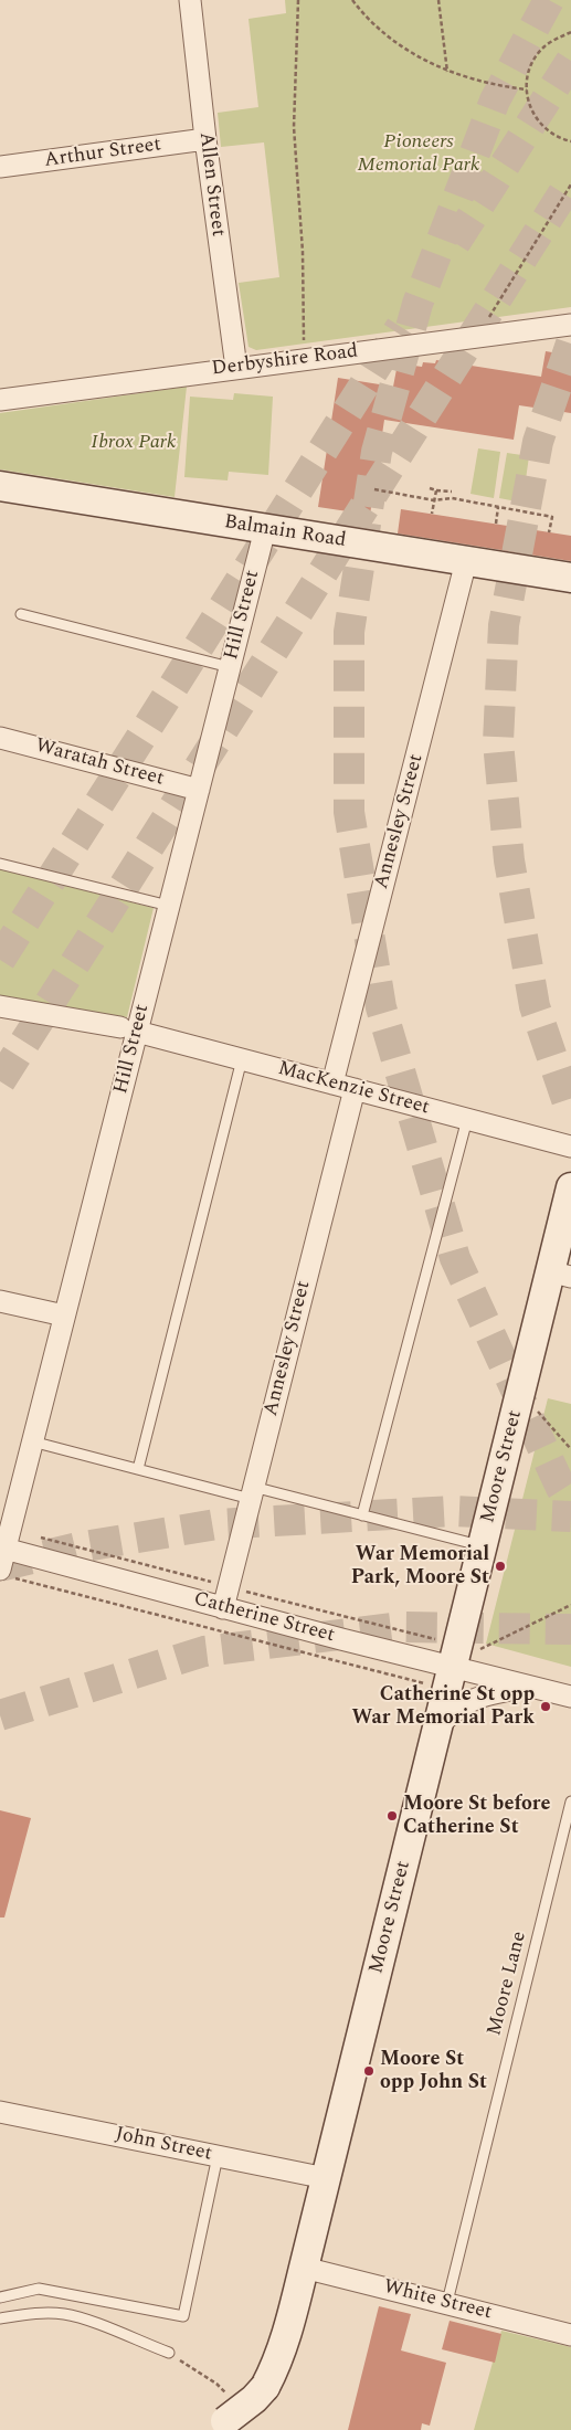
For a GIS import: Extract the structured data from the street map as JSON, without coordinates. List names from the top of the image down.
{
  "streets": {
    "main road": ["Balmain Road", "Moore Street"],
    "street": [
      "Arthur Street",
      "Allen Street",
      "Derbyshire Road",
      "Hill Street",
      "Waratah Street",
      "Annesley Street",
      "MacKenzie Street",
      "Catherine Street",
      "John Street",
      "White Street"
    ],
    "lane": ["Moore Lane"]
  },
  "crossings": [
    ["Arthur Street", "Allen Street"],
    ["Allen Street", "Derbyshire Road"],
    ["Balmain Road", "Hill Street"],
    ["Balmain Road", "Annesley Street"],
    ["Hill Street", "Waratah Street"],
    ["Hill Street", "MacKenzie Street"],
    ["Hill Street", "Catherine Street"],
    ["Annesley Street", "MacKenzie Street"],
    ["Annesley Street", "Catherine Street"],
    ["Moore Street", "Catherine Street"],
    ["Moore Street", "John Street"],
    ["Moore Street", "White Street"],
    ["Moore Lane", "White Street"]
  ],
  "parks": ["Pioneers Memorial Park", "Ibrox Park"],
  "places": [
    "War Memorial Park, Moore St",
    "Catherine St opp War Memorial Park",
    "Moore St before Catherine St",
    "Moore St opp John St"
  ]
}
